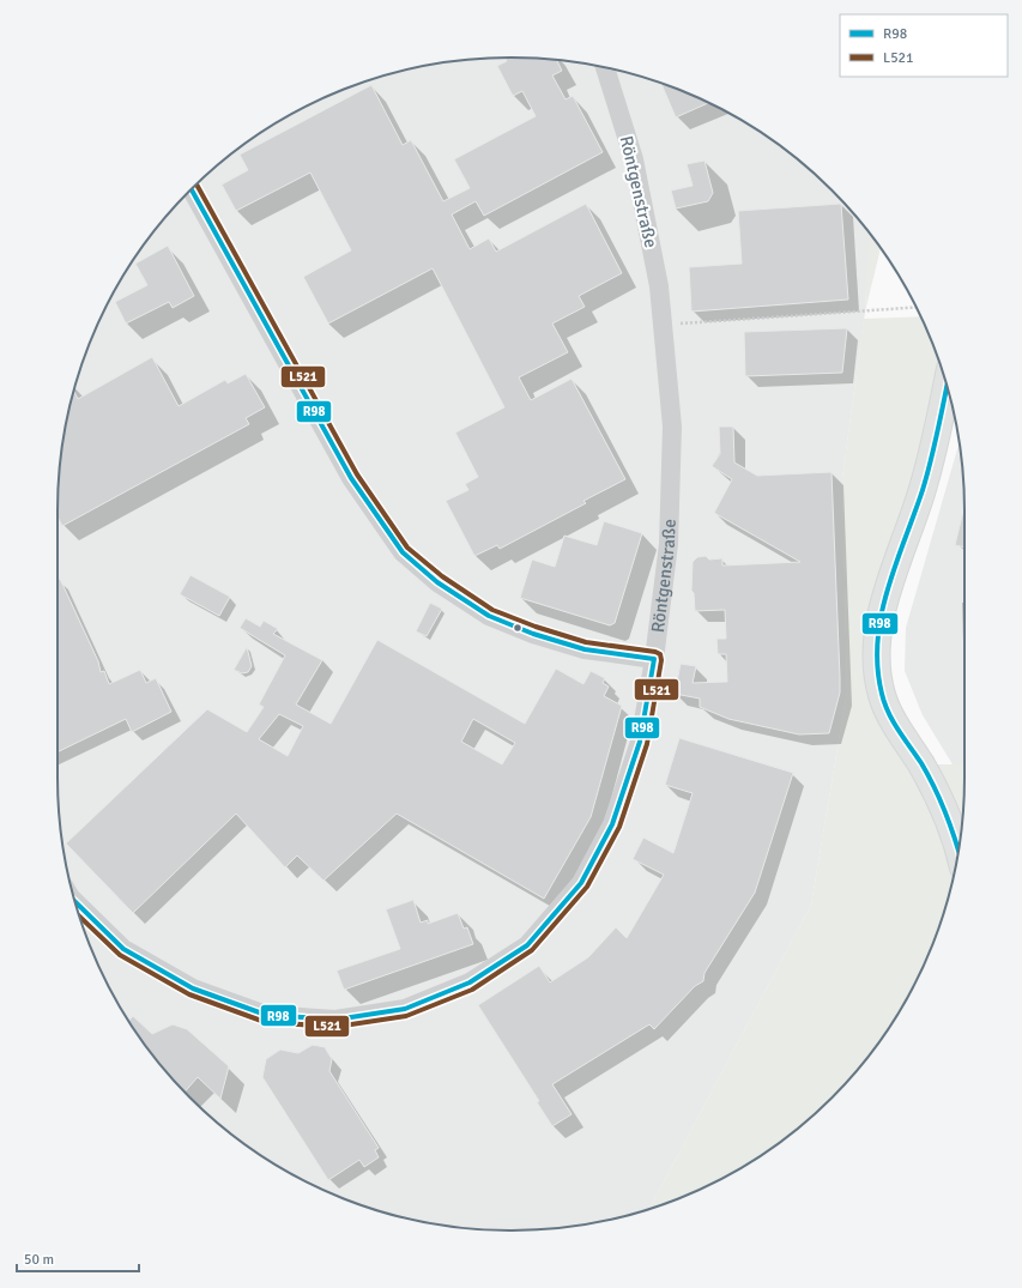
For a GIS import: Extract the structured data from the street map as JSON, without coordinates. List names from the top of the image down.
{
  "streets": {
    "street": ["Röntgenstraße"]
  },
  "lines": ["transit line L521", "transit line R98"],
  "legend": ["R98", "L521"],
  "scale_bar": "50 m"
}
